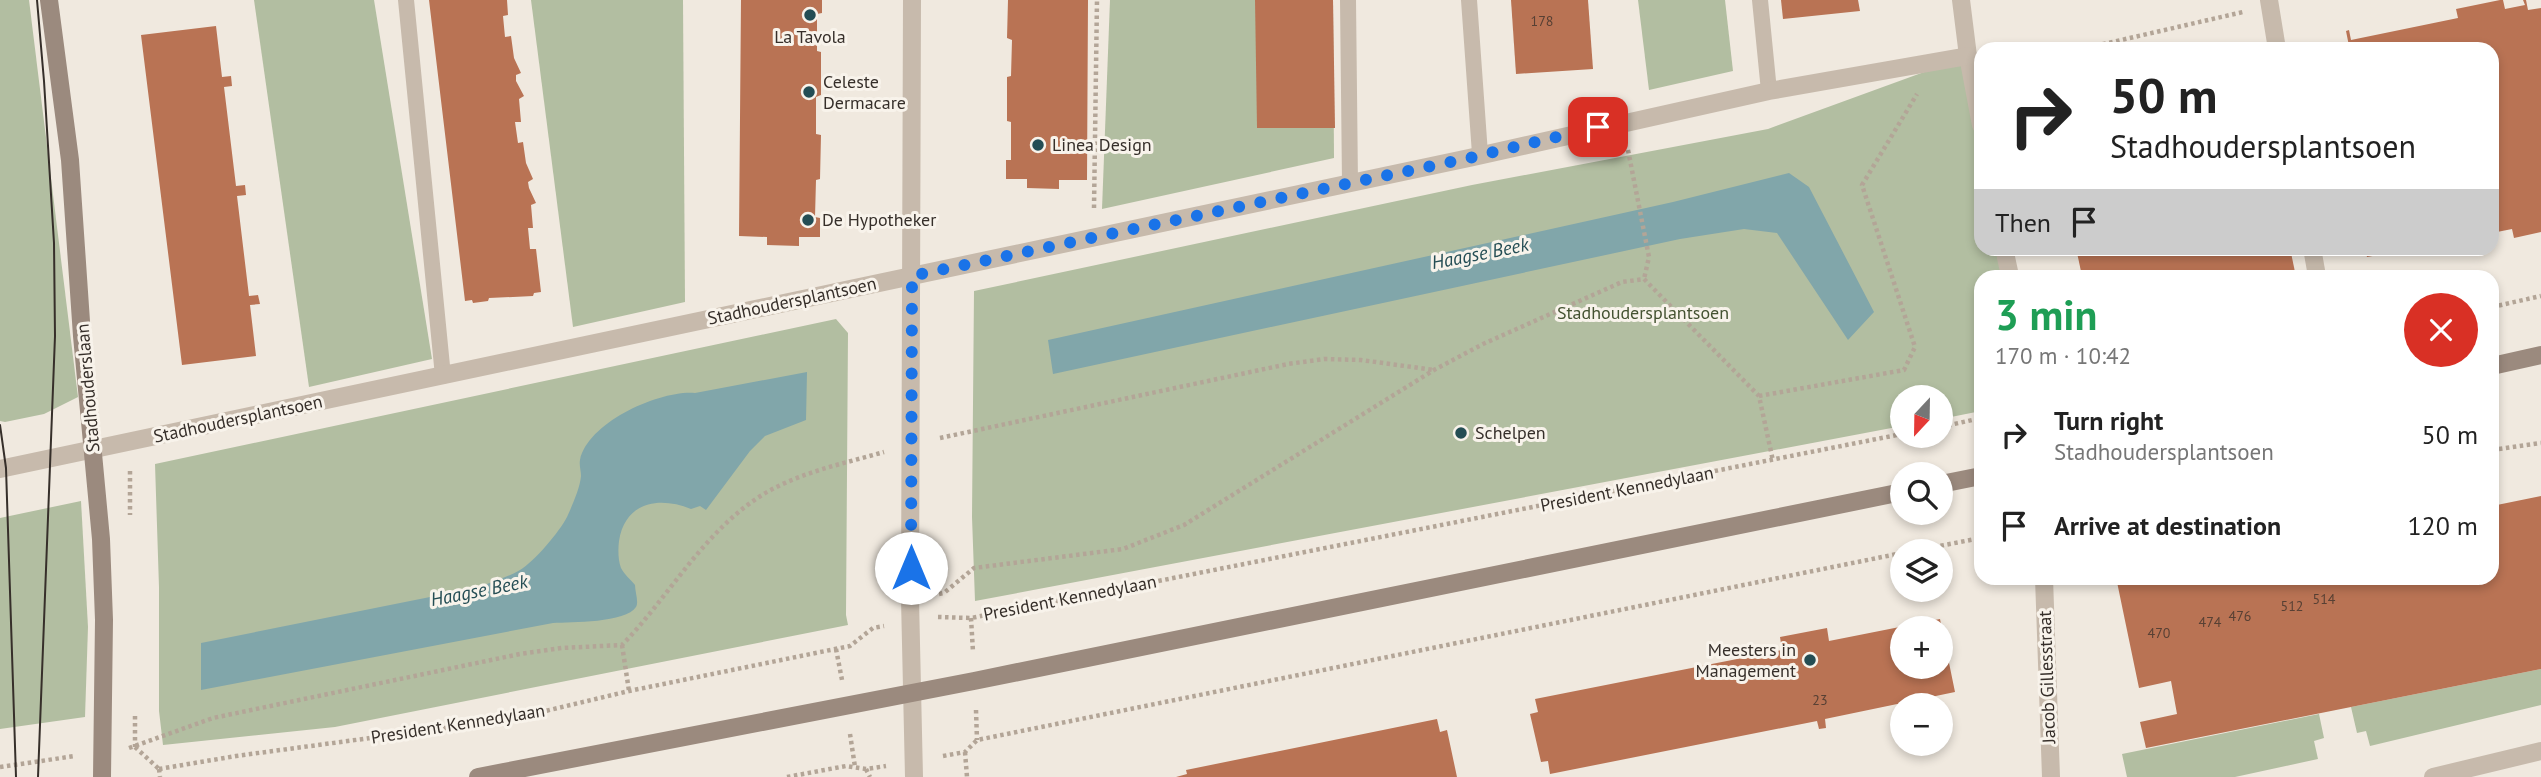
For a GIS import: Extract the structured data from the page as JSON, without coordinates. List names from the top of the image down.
{
  "streets": {
    "main road": ["Stadhouderslaan"],
    "street": ["Stadhoudersplantsoen", "Jacob Gillesstraat"],
    "path": ["President Kennedylaan"]
  },
  "crossings": [
    ["Stadhoudersplantsoen", "Stadhouderslaan"]
  ],
  "water": ["Haagse Beek"],
  "parks": ["Stadhoudersplantsoen"],
  "places": [
    "La Tavola",
    "Celeste Dermacare",
    "Linea Design",
    "De Hypotheker",
    "Schelpen",
    "Meesters in Management"
  ],
  "house_numbers": [
    "178",
    "514",
    "512",
    "476",
    "474",
    "470",
    "23"
  ],
  "north": "bottom",
  "page": {
    "turn": ["50 m", "Stadhoudersplantsoen"],
    "then": "Then",
    "heading": ["3 min", "170 m · 10:42"],
    "map_buttons": ["+", "−"],
    "list": [
      {
        "name": "Turn right",
        "note": "Stadhoudersplantsoen",
        "value": "50 m"
      },
      {
        "name": "Arrive at destination",
        "value": "120 m"
      }
    ]
  }
}
